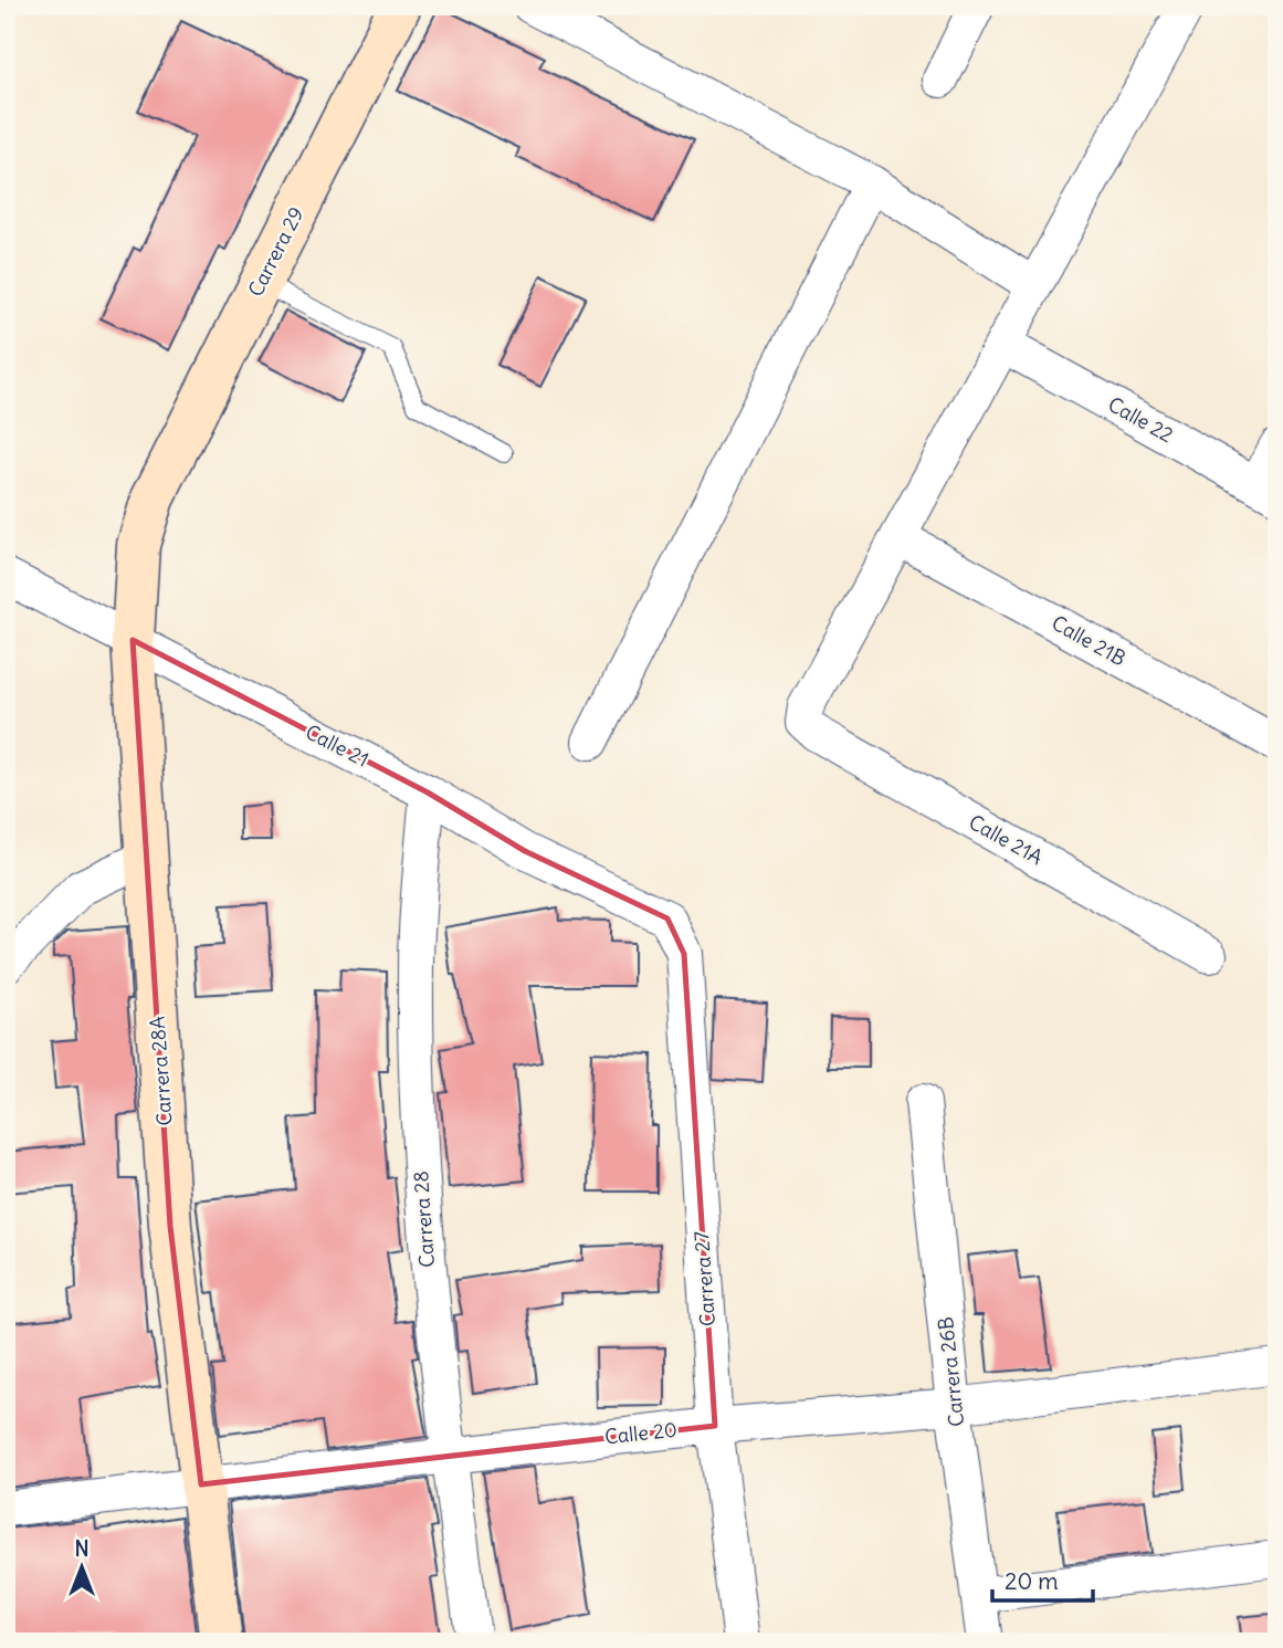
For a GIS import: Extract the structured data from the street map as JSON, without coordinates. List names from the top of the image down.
{
  "streets": {
    "street": [
      "Carrera 29",
      "Calle 22",
      "Calle 21B",
      "Calle 21",
      "Calle 21A",
      "Carrera 28A",
      "Carrera 28",
      "Carrera 27",
      "Carrera 26B",
      "Calle 20"
    ]
  },
  "crossings": [
    ["Carrera 29", "Carrera 28A"],
    ["Calle 21B", "Calle 21A"],
    ["Calle 21", "Carrera 28A"],
    ["Calle 21", "Carrera 28"],
    ["Calle 21", "Carrera 27"],
    ["Carrera 28A", "Calle 20"],
    ["Carrera 28", "Calle 20"],
    ["Carrera 27", "Calle 20"],
    ["Carrera 26B", "Calle 20"]
  ],
  "scale_bar": "20 m",
  "north": "top"
}
